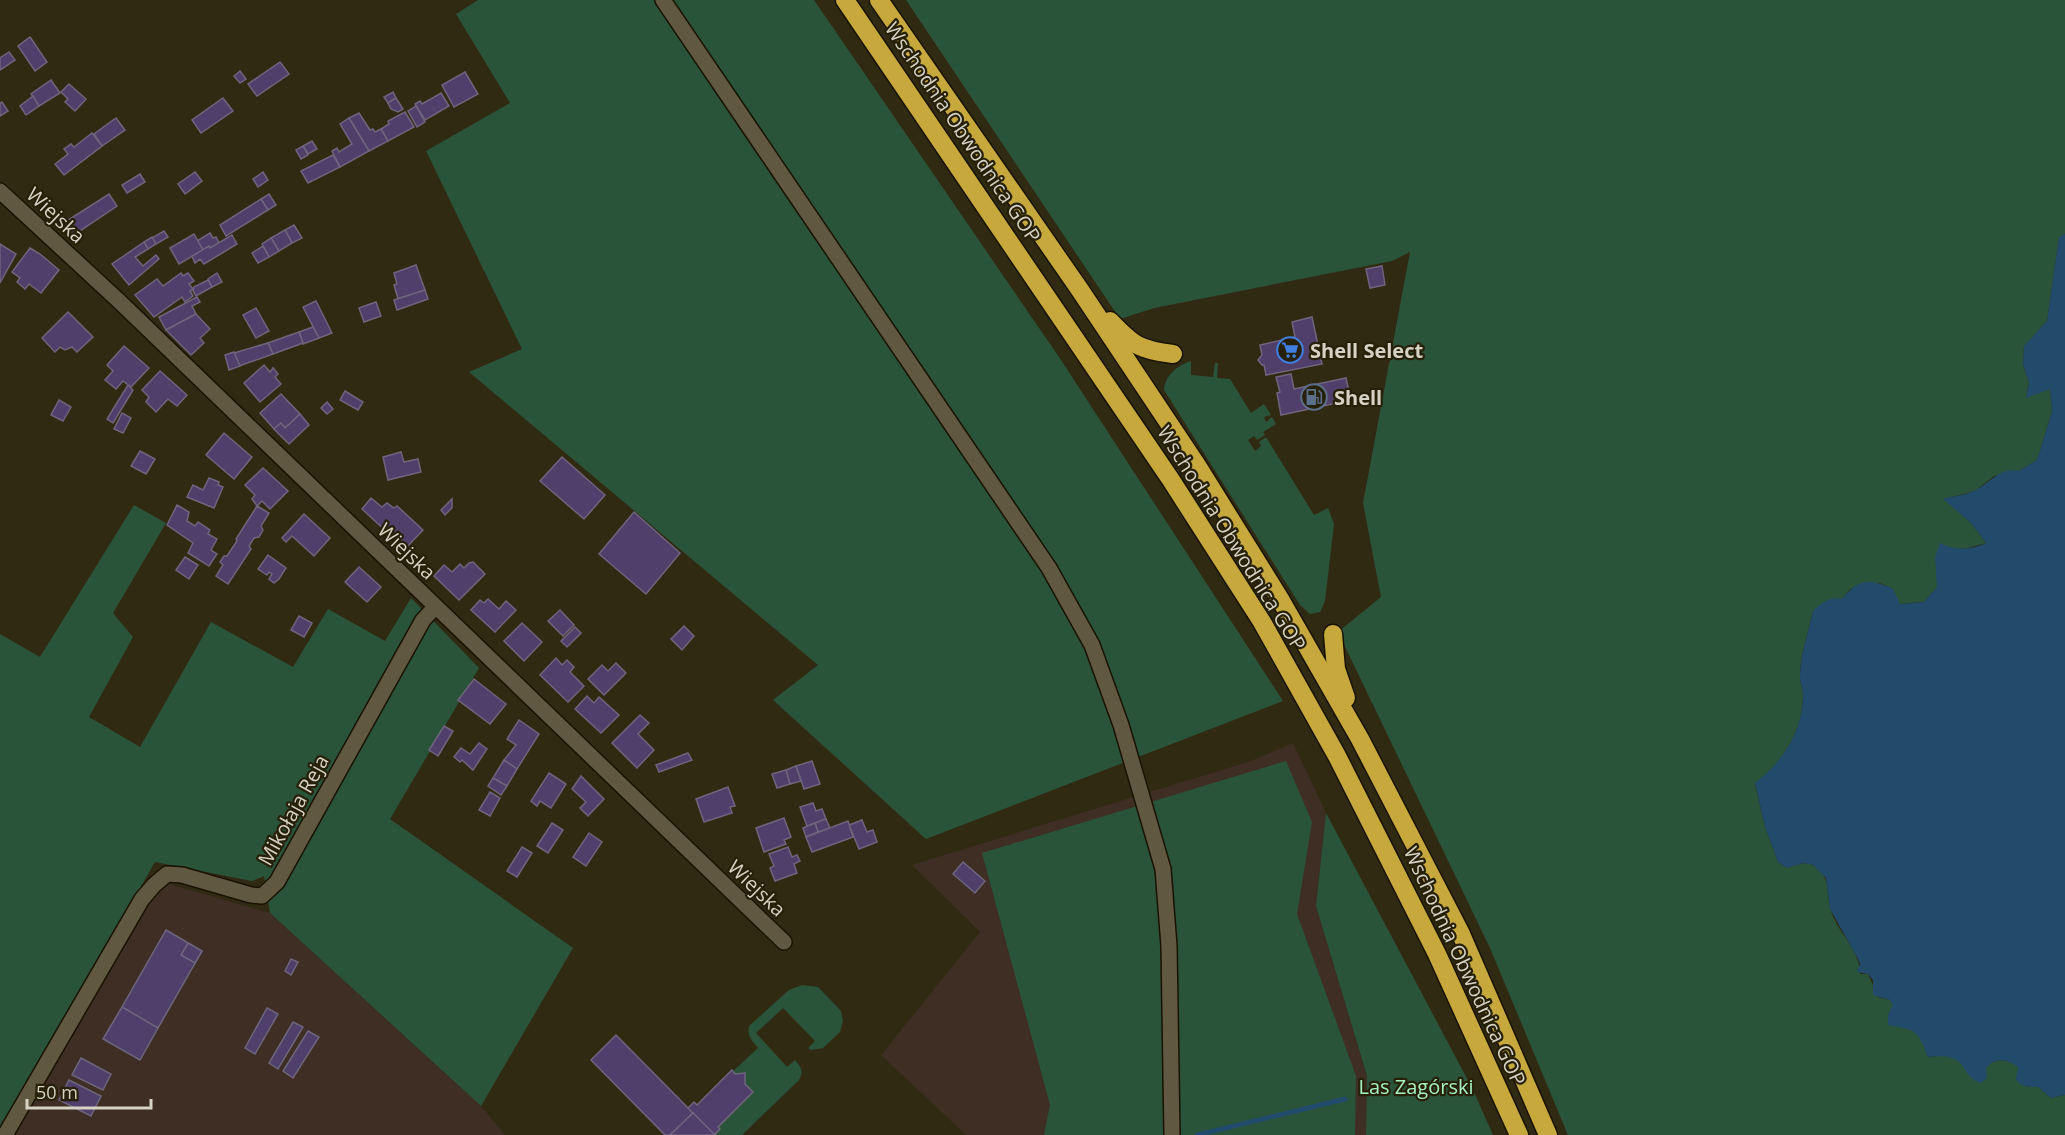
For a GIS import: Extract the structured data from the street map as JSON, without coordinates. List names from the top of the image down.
{
  "streets": {
    "highway": ["Wschodnia Obwodnica GOP"],
    "street": ["Wiejska", "Mikołaja Reja"]
  },
  "crossings": [
    ["Wiejska", "Mikołaja Reja"]
  ],
  "parks": ["Las Zagórski"],
  "places": {
    "supermarket": ["Shell Select"],
    "fuel station": ["Shell"]
  },
  "scale_bar": "50 m"
}
